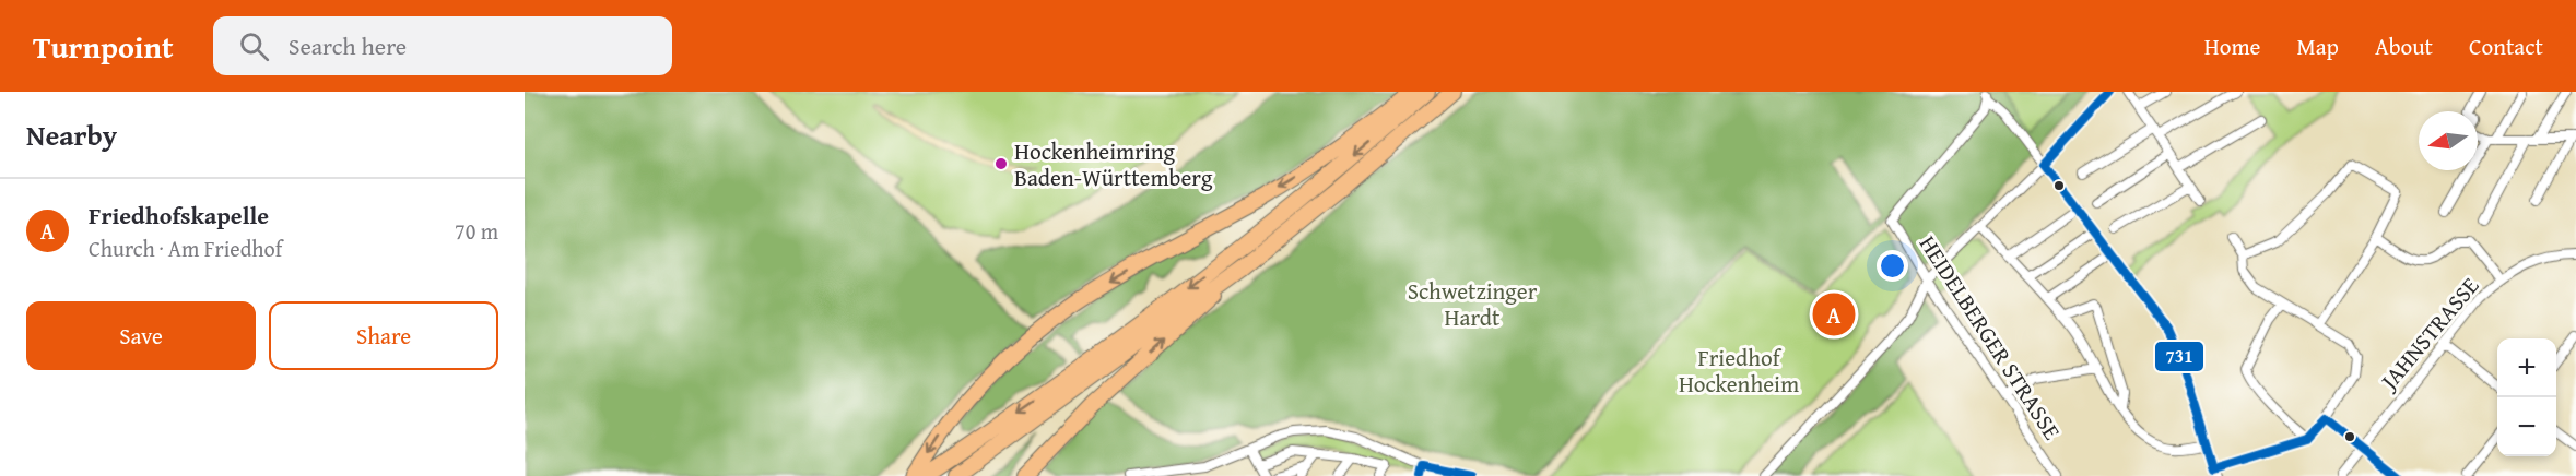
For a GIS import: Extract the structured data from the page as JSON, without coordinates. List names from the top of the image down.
{
  "streets": {
    "street": ["JAHNSTRASSE", "HEIDELBERGER STRASSE"]
  },
  "parks": ["Schwetzinger Hardt", "Friedhof Hockenheim"],
  "places": ["Hockenheimring Baden-Württemberg"],
  "lines": ["transit line 731"],
  "north": "left",
  "page": {
    "header": "Turnpoint",
    "search": "Search here",
    "nav": [
      "Home",
      "Map",
      "About",
      "Contact"
    ],
    "heading": "Nearby",
    "list": [
      {
        "mark": "A",
        "name": "Friedhofskapelle",
        "note": "Church · Am Friedhof",
        "value": "70 m"
      }
    ],
    "buttons": ["Save", "Share"],
    "pins": "A",
    "map_buttons": ["+", "−"]
  }
}
